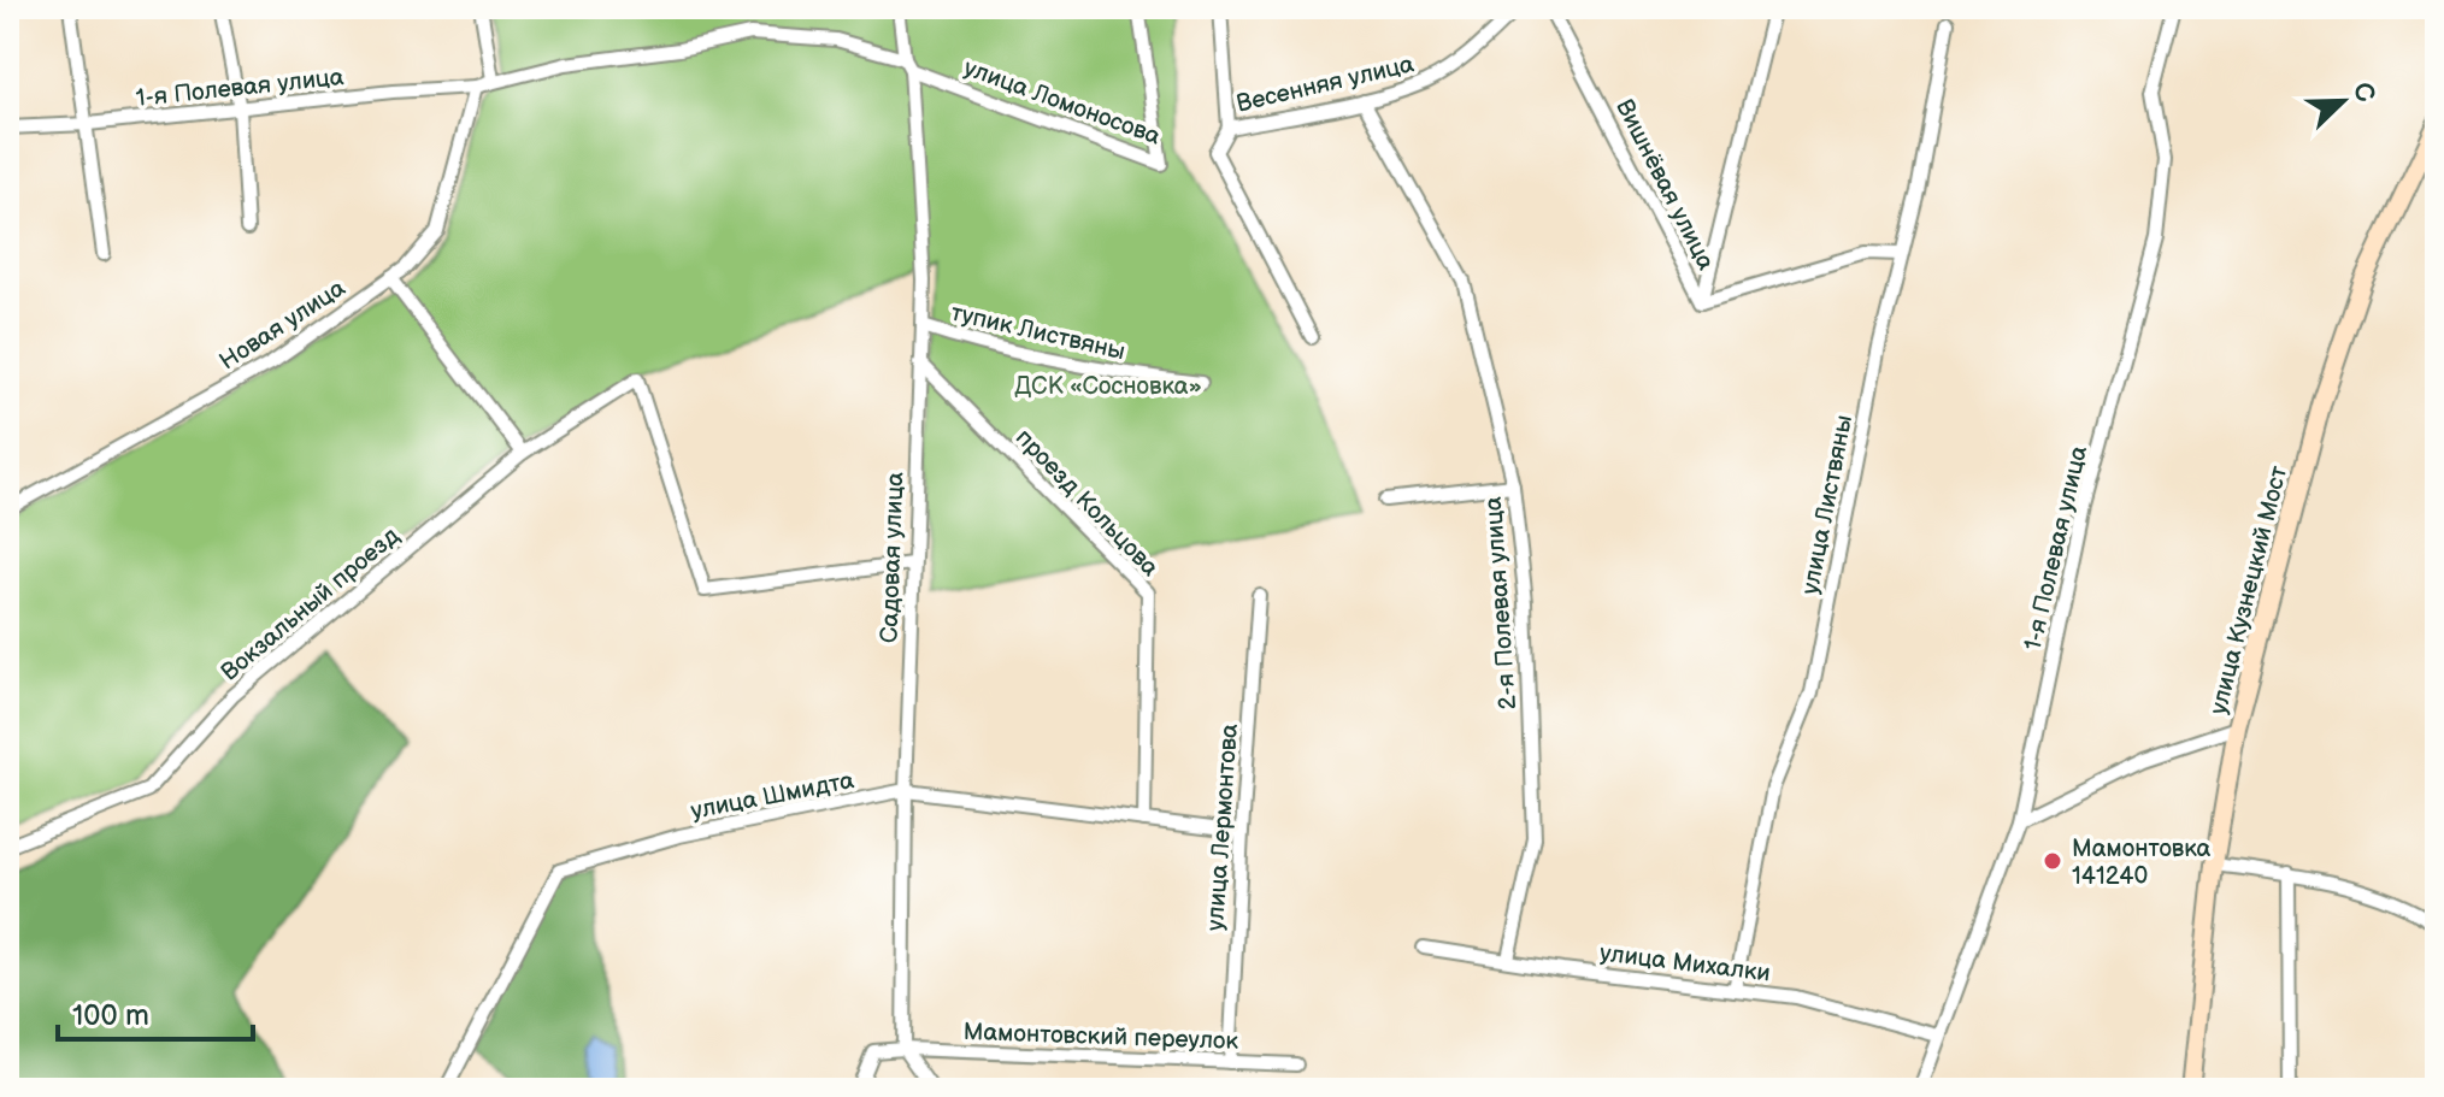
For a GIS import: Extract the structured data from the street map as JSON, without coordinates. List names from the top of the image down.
{
  "streets": {
    "street": [
      "Весенняя улица",
      "1-я Полевая улица",
      "улица Ломоносова",
      "Вишнёвая улица",
      "Новая улица",
      "тупик Листвяны",
      "проезд Кольцова",
      "улица Листвяны",
      "Садовая улица",
      "улица Кузнецкий Мост",
      "Вокзальный проезд",
      "2-я Полевая улица",
      "улица Шмидта",
      "улица Лермонтова",
      "улица Михалки",
      "Мамонтовский переулок"
    ]
  },
  "crossings": [
    ["Весенняя улица", "2-я Полевая улица"],
    ["1-я Полевая улица", "улица Ломоносова"],
    ["1-я Полевая улица", "Новая улица"],
    ["1-я Полевая улица", "Садовая улица"],
    ["1-я Полевая улица", "улица Михалки"],
    ["улица Ломоносова", "Садовая улица"],
    ["Вишнёвая улица", "улица Листвяны"],
    ["тупик Листвяны", "Садовая улица"],
    ["проезд Кольцова", "Садовая улица"],
    ["проезд Кольцова", "улица Шмидта"],
    ["улица Листвяны", "улица Михалки"],
    ["Садовая улица", "Вокзальный проезд"],
    ["Садовая улица", "улица Шмидта"],
    ["Садовая улица", "Мамонтовский переулок"],
    ["2-я Полевая улица", "улица Михалки"],
    ["улица Шмидта", "улица Лермонтова"],
    ["улица Лермонтова", "Мамонтовский переулок"]
  ],
  "parks": ["ДСК «Сосновка»"],
  "places": ["Мамонтовка 141240"],
  "scale_bar": "100 m",
  "north": "top right"
}
